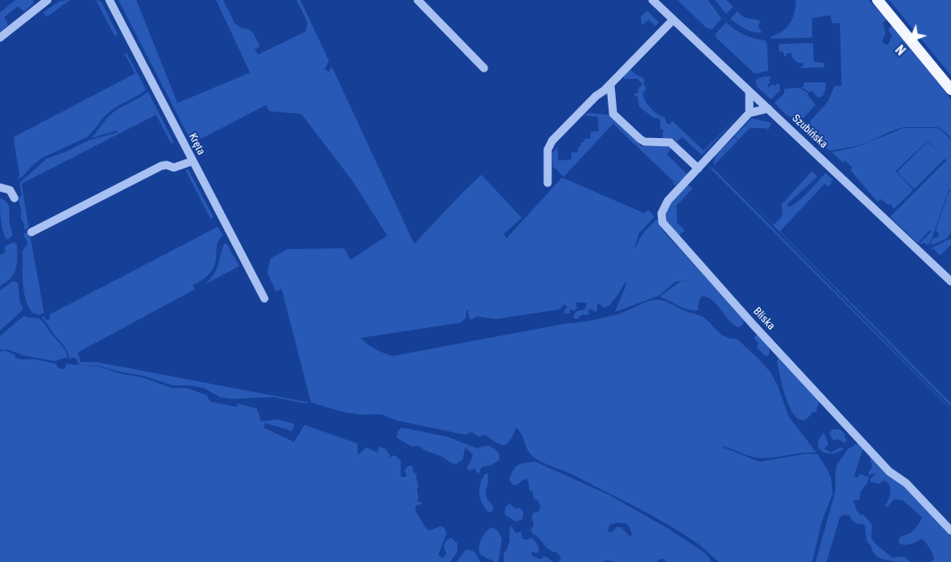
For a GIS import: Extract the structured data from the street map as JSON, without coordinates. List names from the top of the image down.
{
  "streets": {
    "street": ["Szubińska", "Kręta", "Bliska"]
  },
  "north": "bottom left"
}
